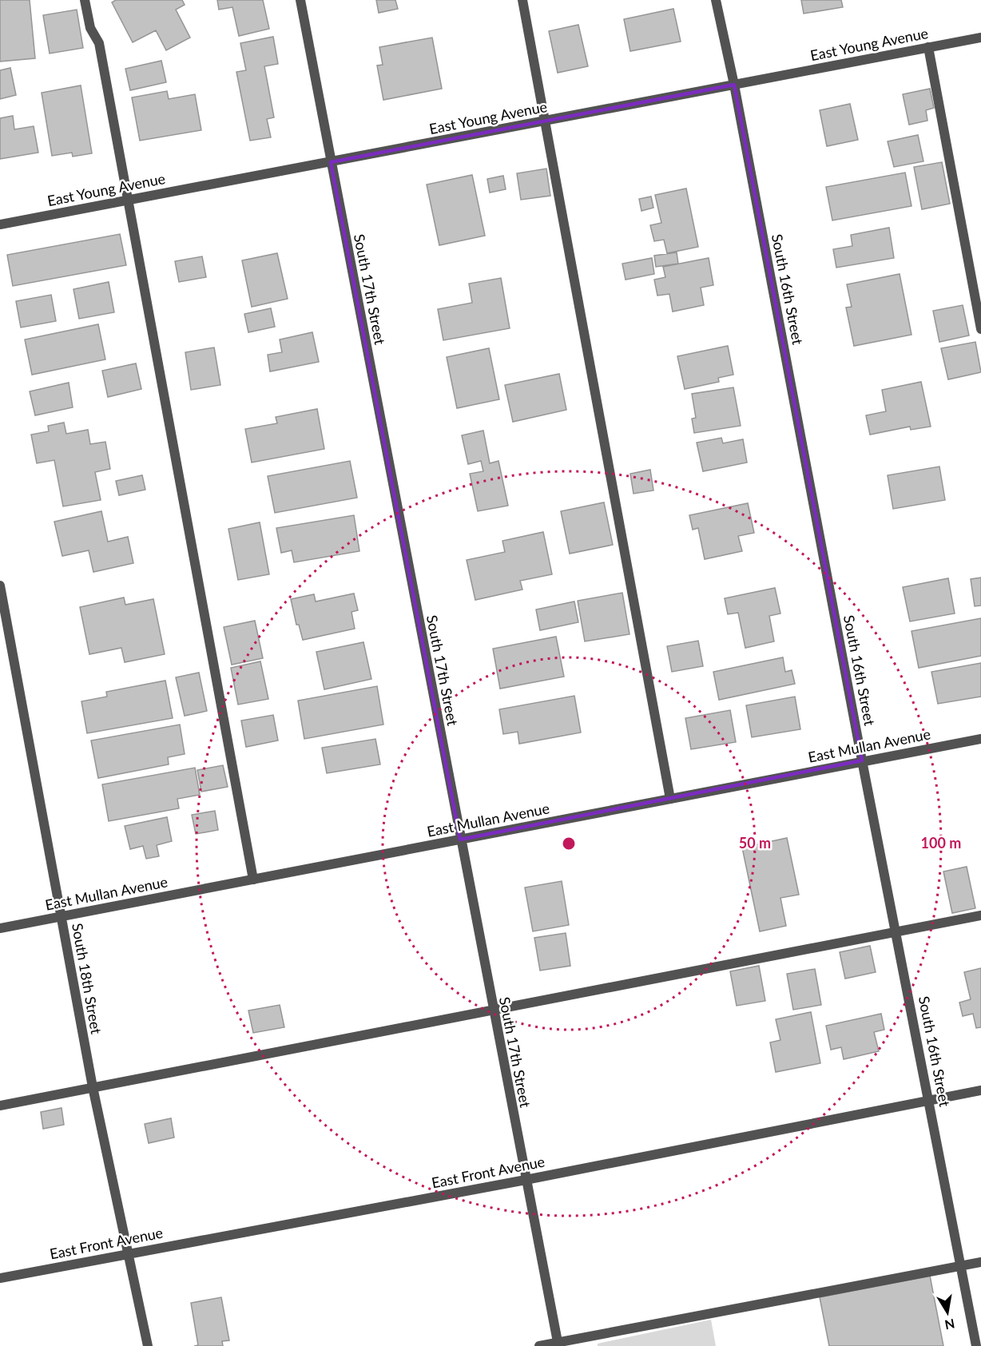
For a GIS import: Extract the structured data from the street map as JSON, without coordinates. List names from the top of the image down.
{
  "streets": {
    "street": [
      "East Young Avenue",
      "South 17th Street",
      "South 16th Street",
      "East Mullan Avenue",
      "South 18th Street",
      "East Front Avenue"
    ]
  },
  "crossings": [
    ["East Young Avenue", "South 17th Street"],
    ["East Young Avenue", "South 16th Street"],
    ["South 17th Street", "East Mullan Avenue"],
    ["South 17th Street", "East Front Avenue"],
    ["South 16th Street", "East Mullan Avenue"],
    ["South 16th Street", "East Front Avenue"],
    ["East Mullan Avenue", "South 18th Street"],
    ["South 18th Street", "East Front Avenue"]
  ],
  "north": "bottom",
  "rings": ["50 m", "100 m"]
}
